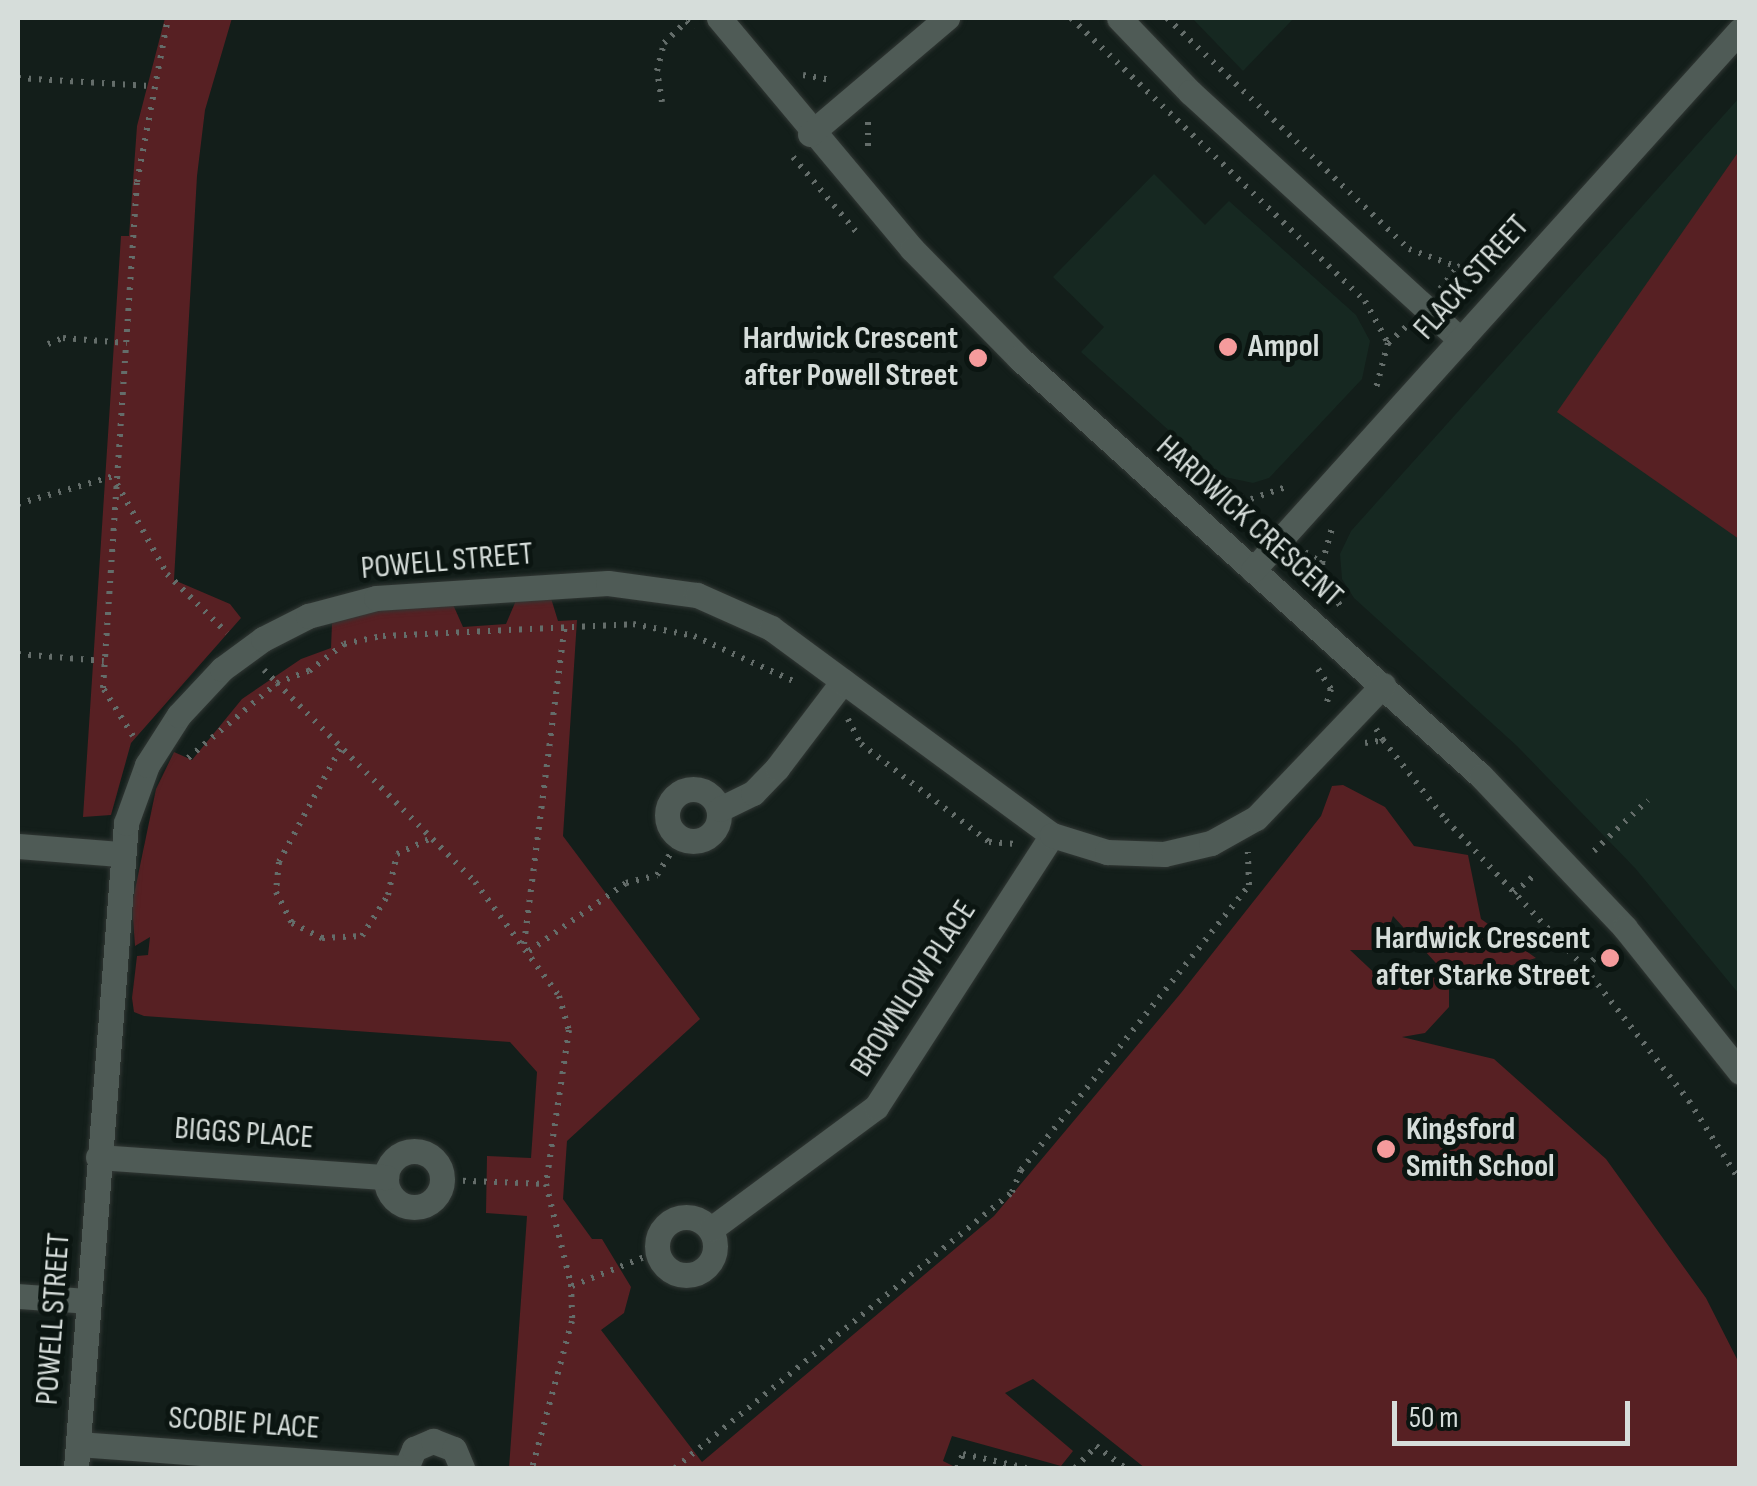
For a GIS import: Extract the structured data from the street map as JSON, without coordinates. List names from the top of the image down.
{
  "streets": {
    "street": [
      "FLACK STREET",
      "HARDWICK CRESCENT",
      "POWELL STREET",
      "BROWNLOW PLACE",
      "BIGGS PLACE",
      "SCOBIE PLACE"
    ]
  },
  "crossings": [
    ["FLACK STREET", "HARDWICK CRESCENT"],
    ["HARDWICK CRESCENT", "POWELL STREET"],
    ["POWELL STREET", "BROWNLOW PLACE"],
    ["POWELL STREET", "BIGGS PLACE"],
    ["POWELL STREET", "SCOBIE PLACE"]
  ],
  "places": [
    "Ampol",
    "Hardwick Crescent after Powell Street",
    "Hardwick Crescent after Starke Street",
    "Kingsford Smith School"
  ],
  "scale_bar": "50 m"
}
